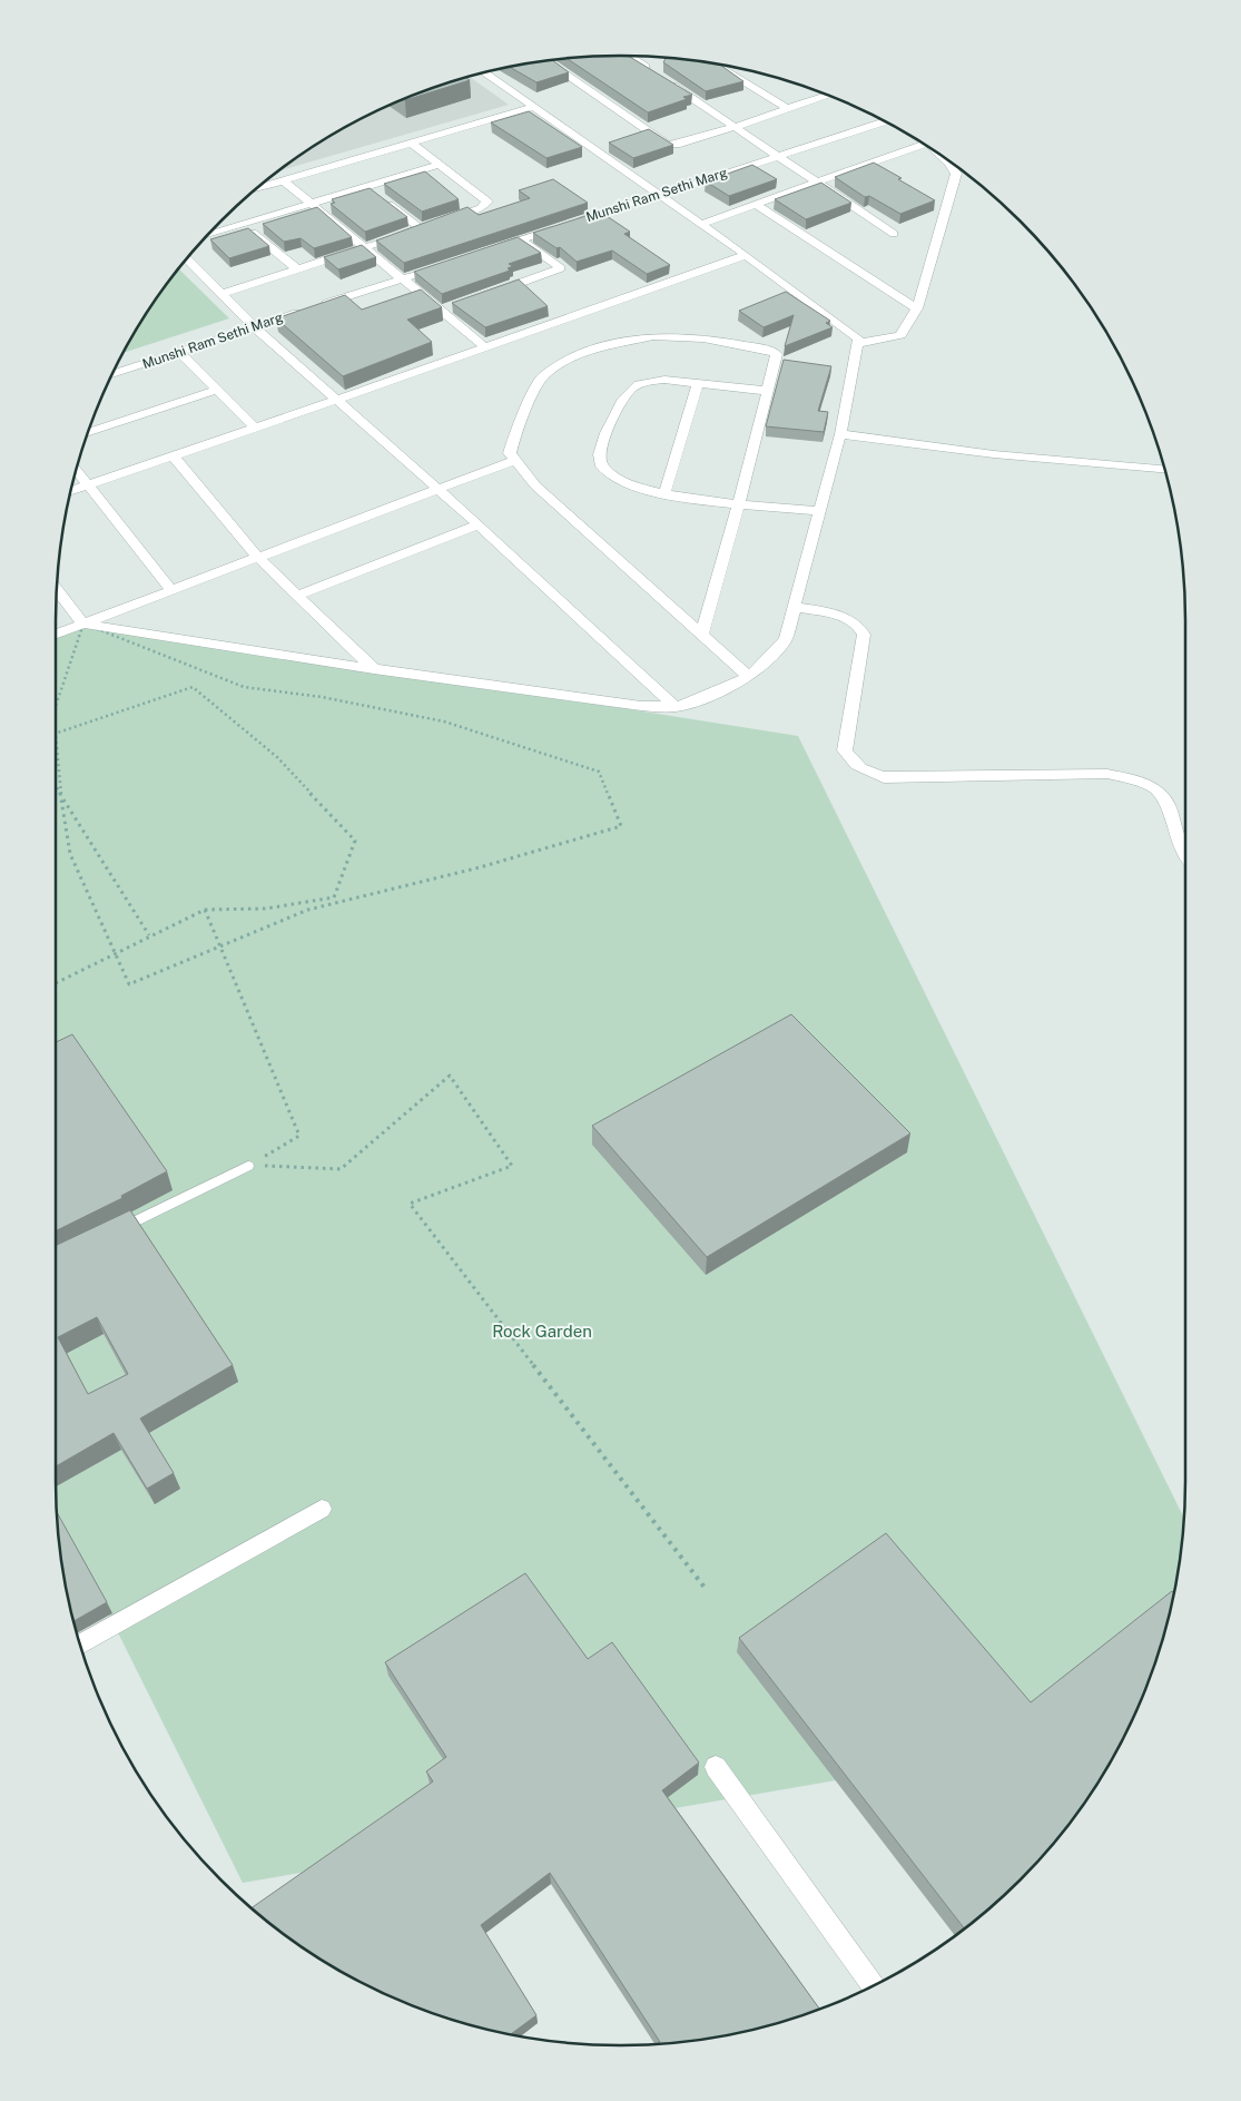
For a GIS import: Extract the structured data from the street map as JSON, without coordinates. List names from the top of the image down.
{
  "streets": {
    "street": ["Munshi Ram Sethi Marg"]
  },
  "parks": ["Rock Garden"]
}
